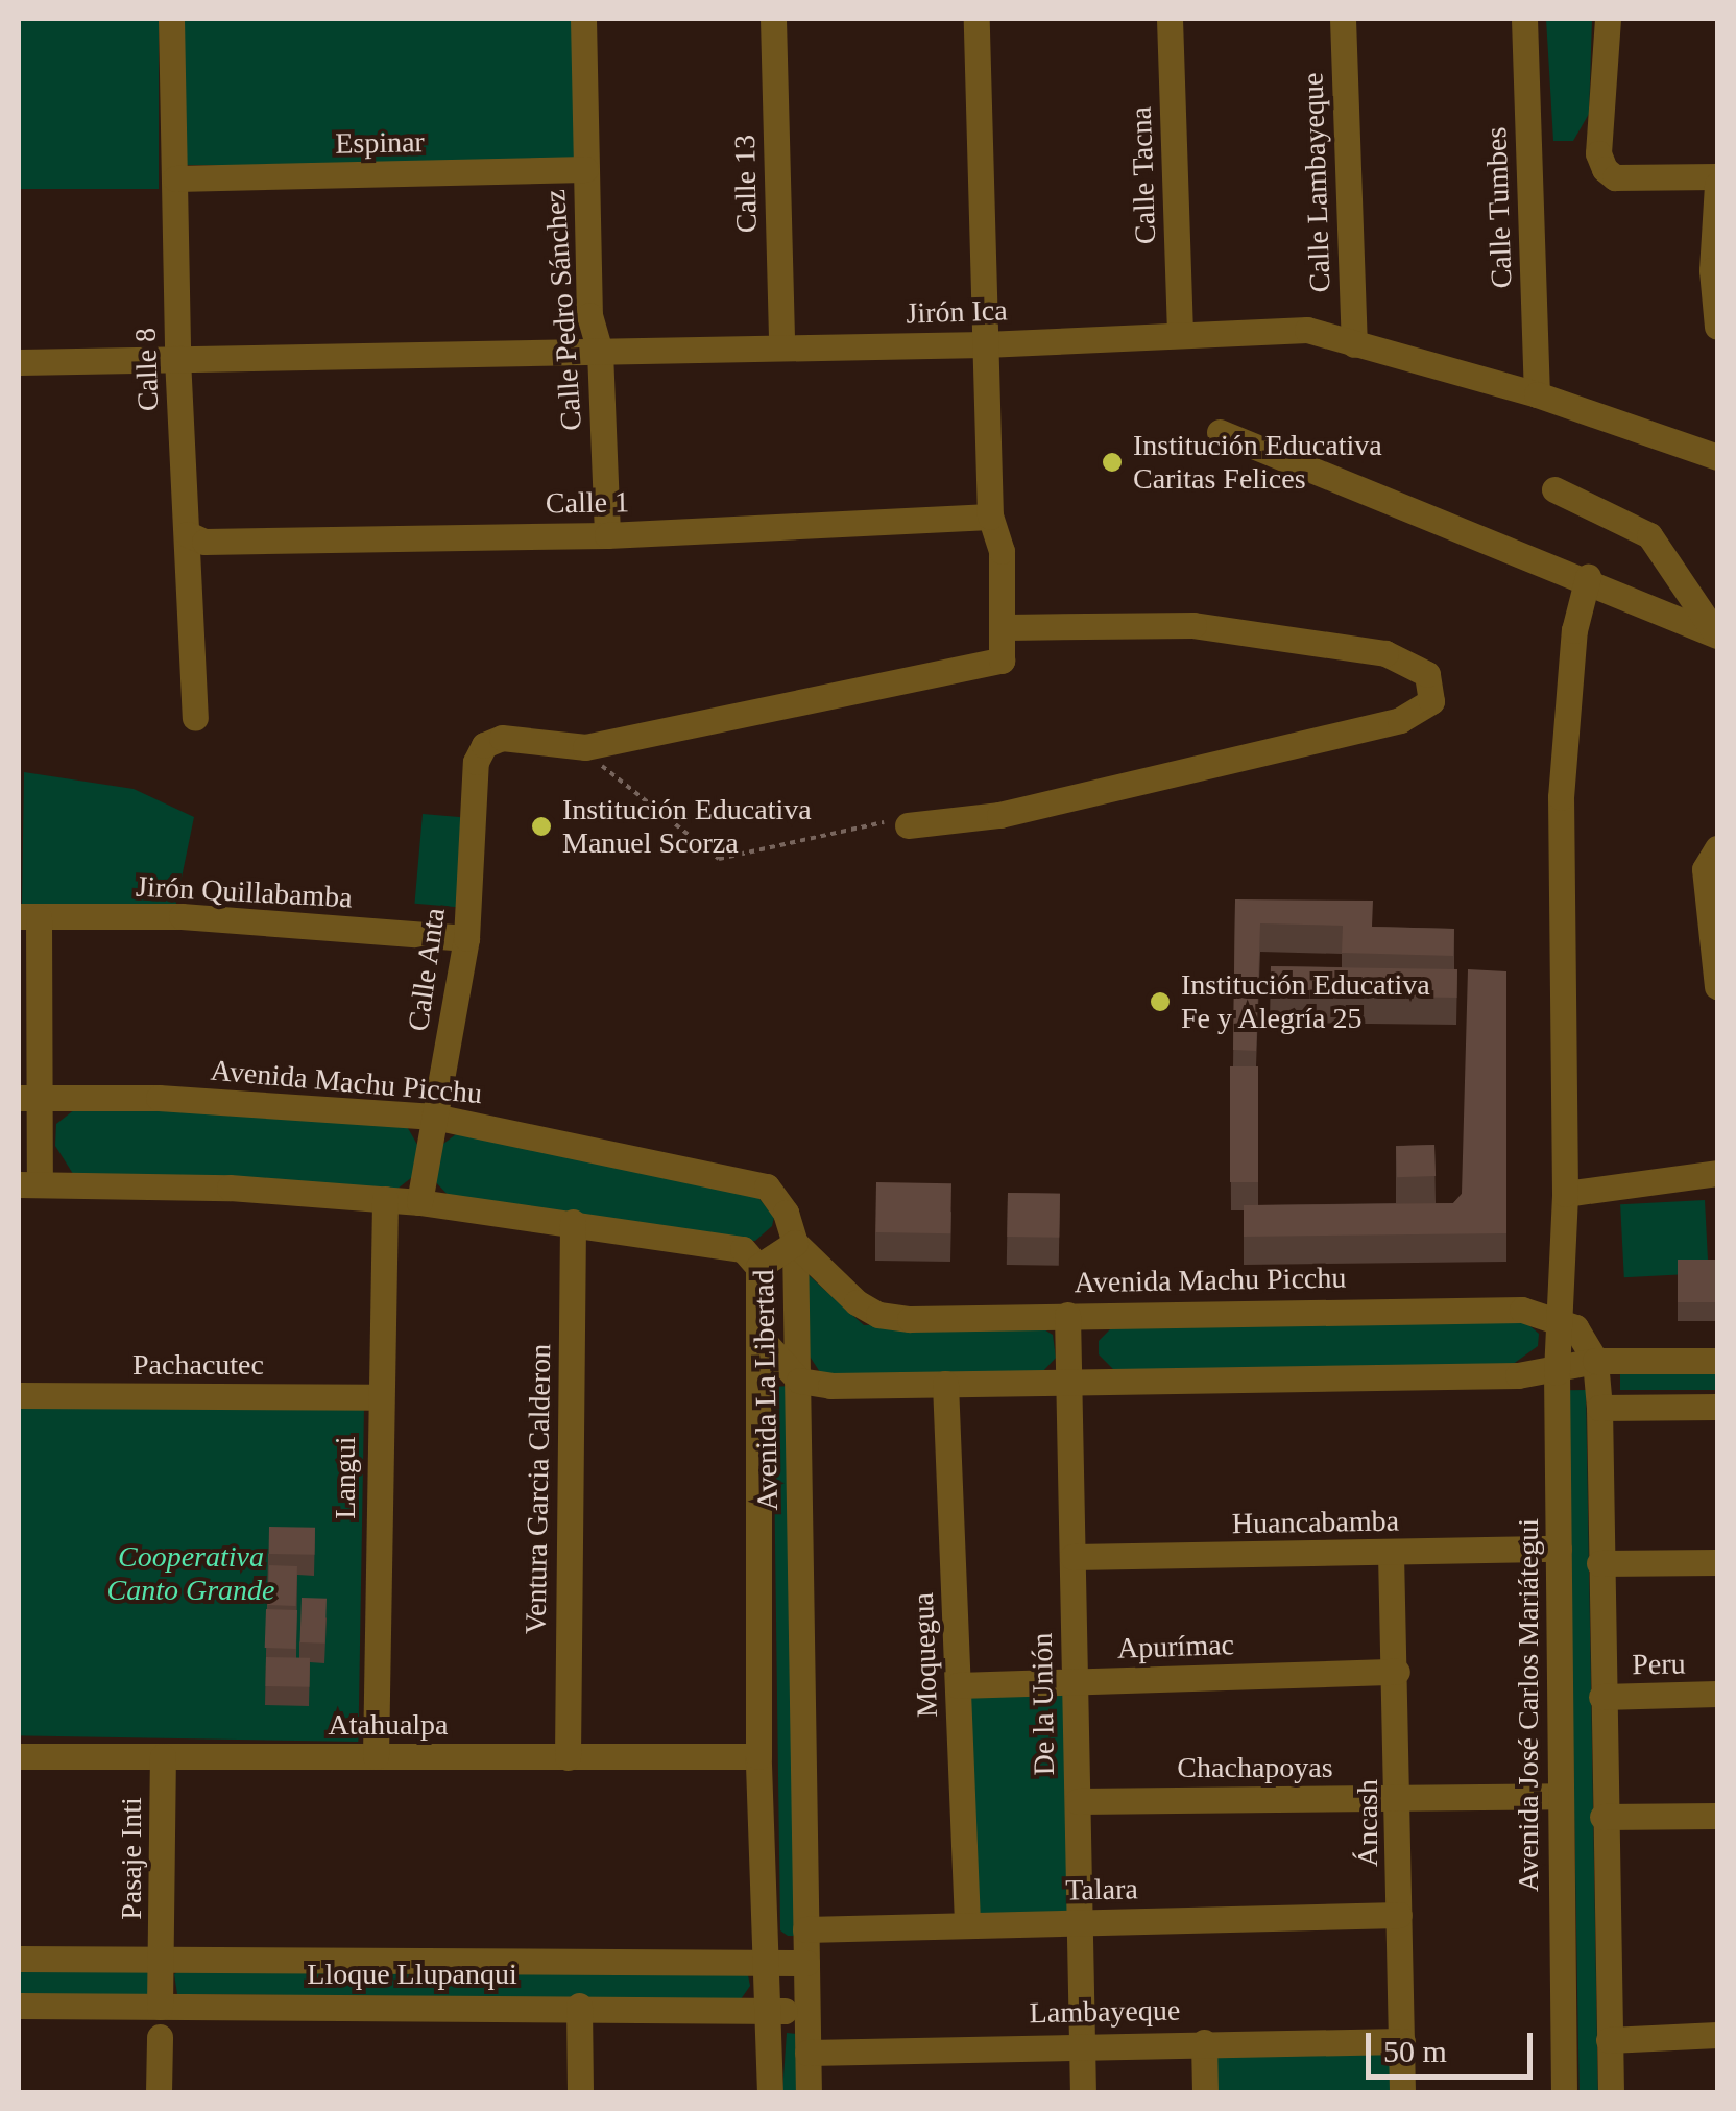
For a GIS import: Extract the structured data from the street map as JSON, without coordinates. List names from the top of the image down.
{
  "streets": {
    "street": [
      "Espinar",
      "Calle Tacna",
      "Calle Lambayeque",
      "Calle 13",
      "Calle Tumbes",
      "Calle Pedro Sánchez",
      "Jirón Ica",
      "Calle 8",
      "Calle 1",
      "Jirón Quillabamba",
      "Calle Anta",
      "Avenida Machu Picchu",
      "Pachacutec",
      "Avenida La Libertad",
      "Langui",
      "Ventura Garcia Calderon",
      "Huancabamba",
      "Apurímac",
      "Moquegua",
      "Peru",
      "De la Unión",
      "Avenida José Carlos Mariátegui",
      "Atahualpa",
      "Chachapoyas",
      "Áncash",
      "Pasaje Inti",
      "Talara",
      "Lloque Llupanqui",
      "Lambayeque"
    ]
  },
  "crossings": [
    ["Espinar", "Calle Pedro Sánchez"],
    ["Espinar", "Calle 8"],
    ["Calle Tacna", "Jirón Ica"],
    ["Calle Lambayeque", "Jirón Ica"],
    ["Calle 13", "Jirón Ica"],
    ["Calle Tumbes", "Jirón Ica"],
    ["Calle Pedro Sánchez", "Jirón Ica"],
    ["Calle Pedro Sánchez", "Calle 1"],
    ["Jirón Ica", "Calle 8"],
    ["Calle 8", "Calle 1"],
    ["Jirón Quillabamba", "Calle Anta"],
    ["Calle Anta", "Avenida Machu Picchu"],
    ["Avenida Machu Picchu", "Avenida La Libertad"],
    ["Avenida Machu Picchu", "De la Unión"],
    ["Avenida Machu Picchu", "Avenida José Carlos Mariátegui"],
    ["Pachacutec", "Langui"],
    ["Avenida La Libertad", "Atahualpa"],
    ["Avenida La Libertad", "Talara"],
    ["Avenida La Libertad", "Lloque Llupanqui"],
    ["Avenida La Libertad", "Lambayeque"],
    ["Langui", "Atahualpa"],
    ["Ventura Garcia Calderon", "Atahualpa"],
    ["Huancabamba", "De la Unión"],
    ["Huancabamba", "Avenida José Carlos Mariátegui"],
    ["Huancabamba", "Áncash"],
    ["Apurímac", "Moquegua"],
    ["Apurímac", "De la Unión"],
    ["Apurímac", "Áncash"],
    ["Moquegua", "Talara"],
    ["De la Unión", "Chachapoyas"],
    ["De la Unión", "Talara"],
    ["De la Unión", "Lambayeque"],
    ["Avenida José Carlos Mariátegui", "Chachapoyas"],
    ["Atahualpa", "Pasaje Inti"],
    ["Chachapoyas", "Áncash"],
    ["Áncash", "Talara"],
    ["Áncash", "Lambayeque"],
    ["Pasaje Inti", "Lloque Llupanqui"]
  ],
  "parks": ["Cooperativa Canto Grande"],
  "places": ["Institución Educativa Caritas Felices", "Institución Educativa Manuel Scorza", "Institución Educativa Fe y Alegría 25"],
  "scale_bar": "50 m"
}
